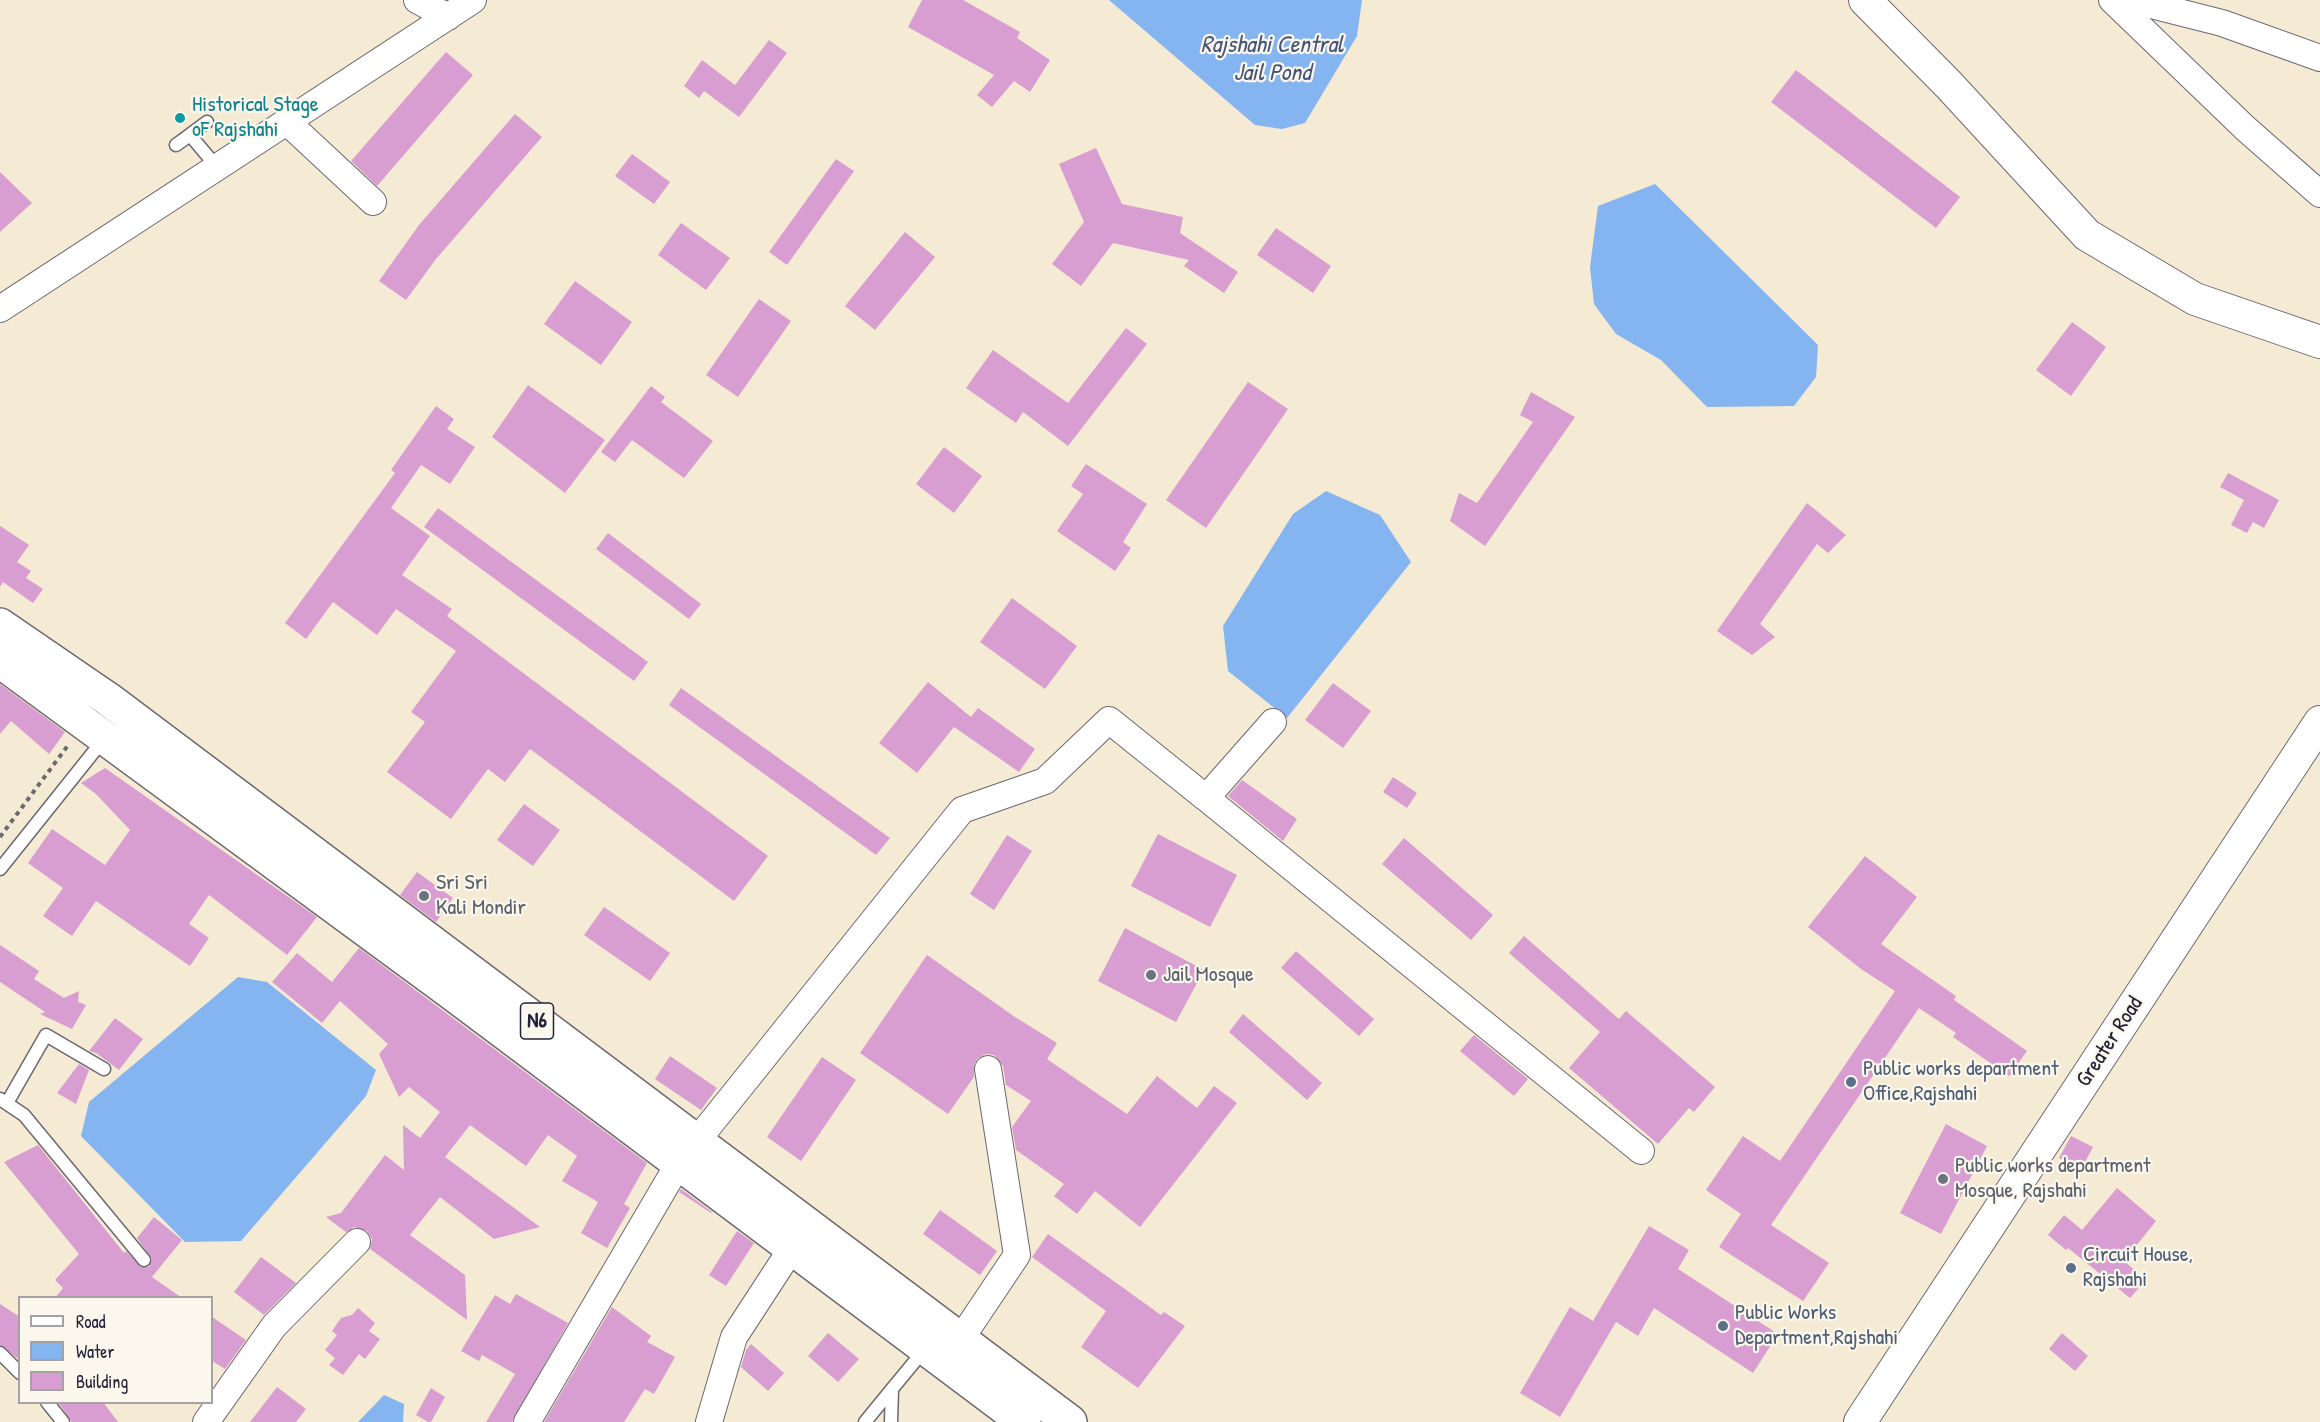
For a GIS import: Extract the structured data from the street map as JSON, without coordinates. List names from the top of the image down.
{
  "streets": {
    "highway": ["N6"],
    "street": ["Greater Road"]
  },
  "water": ["Rajshahi Central Jail Pond"],
  "places": [
    "Historical Stage oF Rajshahi",
    "Sri Sri Kali Mondir",
    "Jail Mosque",
    "Public works department Office,Rajshahi",
    "Public works department Mosque, Rajshahi",
    "Circuit House, Rajshahi",
    "Public Works Department,Rajshahi"
  ],
  "legend": ["Road", "Water", "Building"]
}
